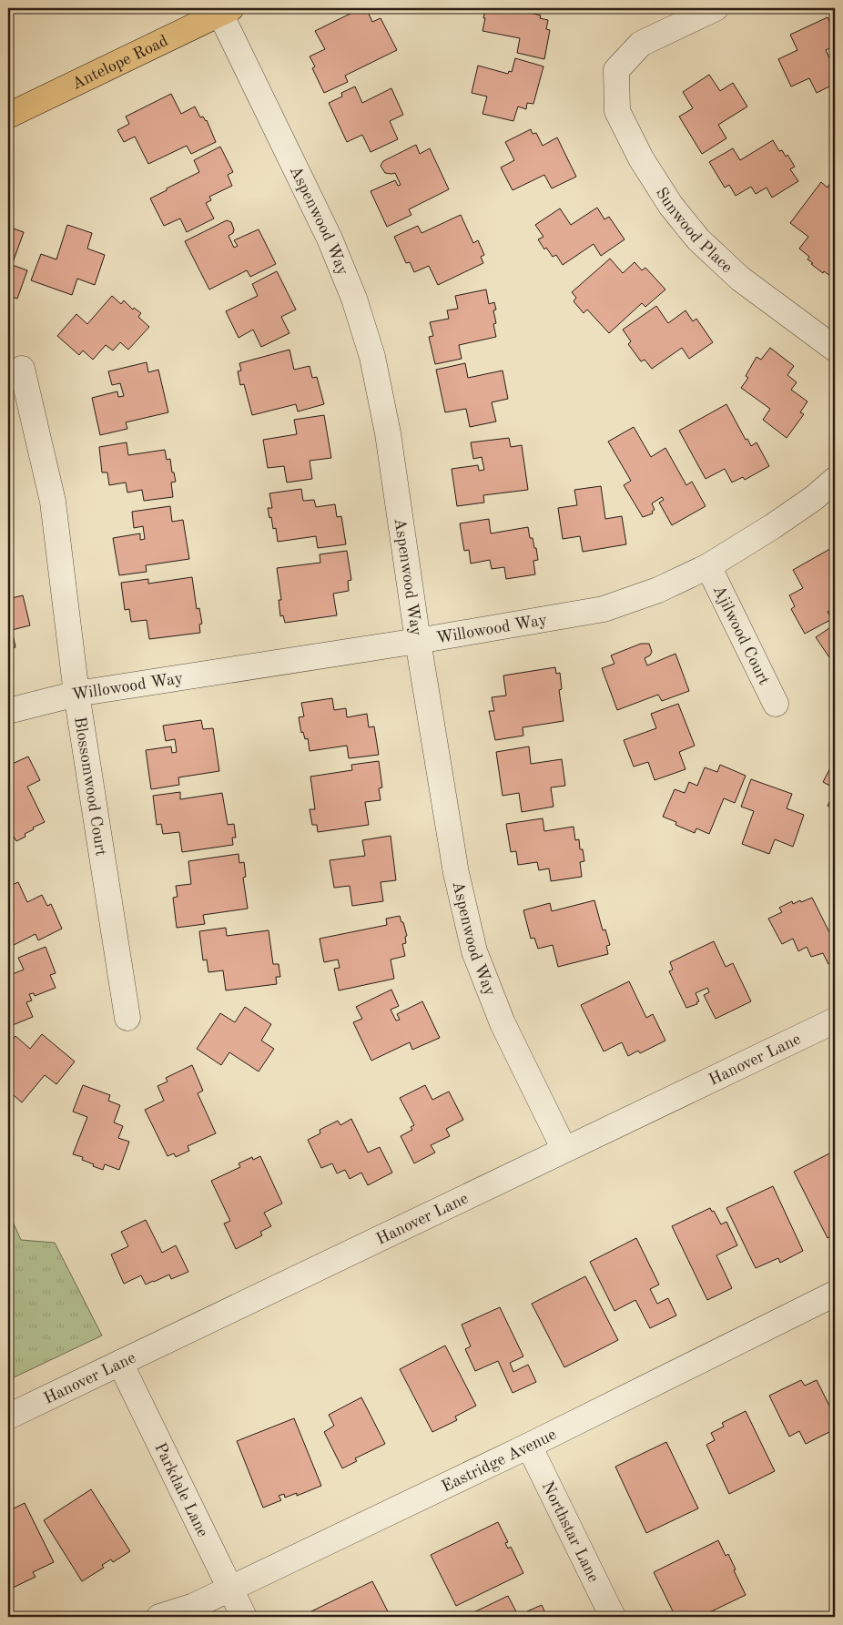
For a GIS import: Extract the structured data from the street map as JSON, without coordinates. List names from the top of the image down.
{
  "streets": {
    "main road": ["Antelope Road"],
    "street": [
      "Aspenwood Way",
      "Sunwood Place",
      "Willowood Way",
      "Ajilwood Court",
      "Blossomwood Court",
      "Hanover Lane",
      "Eastridge Avenue",
      "Parkdale Lane",
      "Northstar Lane"
    ]
  },
  "crossings": [
    ["Antelope Road", "Aspenwood Way"],
    ["Aspenwood Way", "Willowood Way"],
    ["Aspenwood Way", "Hanover Lane"],
    ["Willowood Way", "Ajilwood Court"],
    ["Willowood Way", "Blossomwood Court"],
    ["Hanover Lane", "Parkdale Lane"],
    ["Eastridge Avenue", "Parkdale Lane"],
    ["Eastridge Avenue", "Northstar Lane"]
  ]
}
